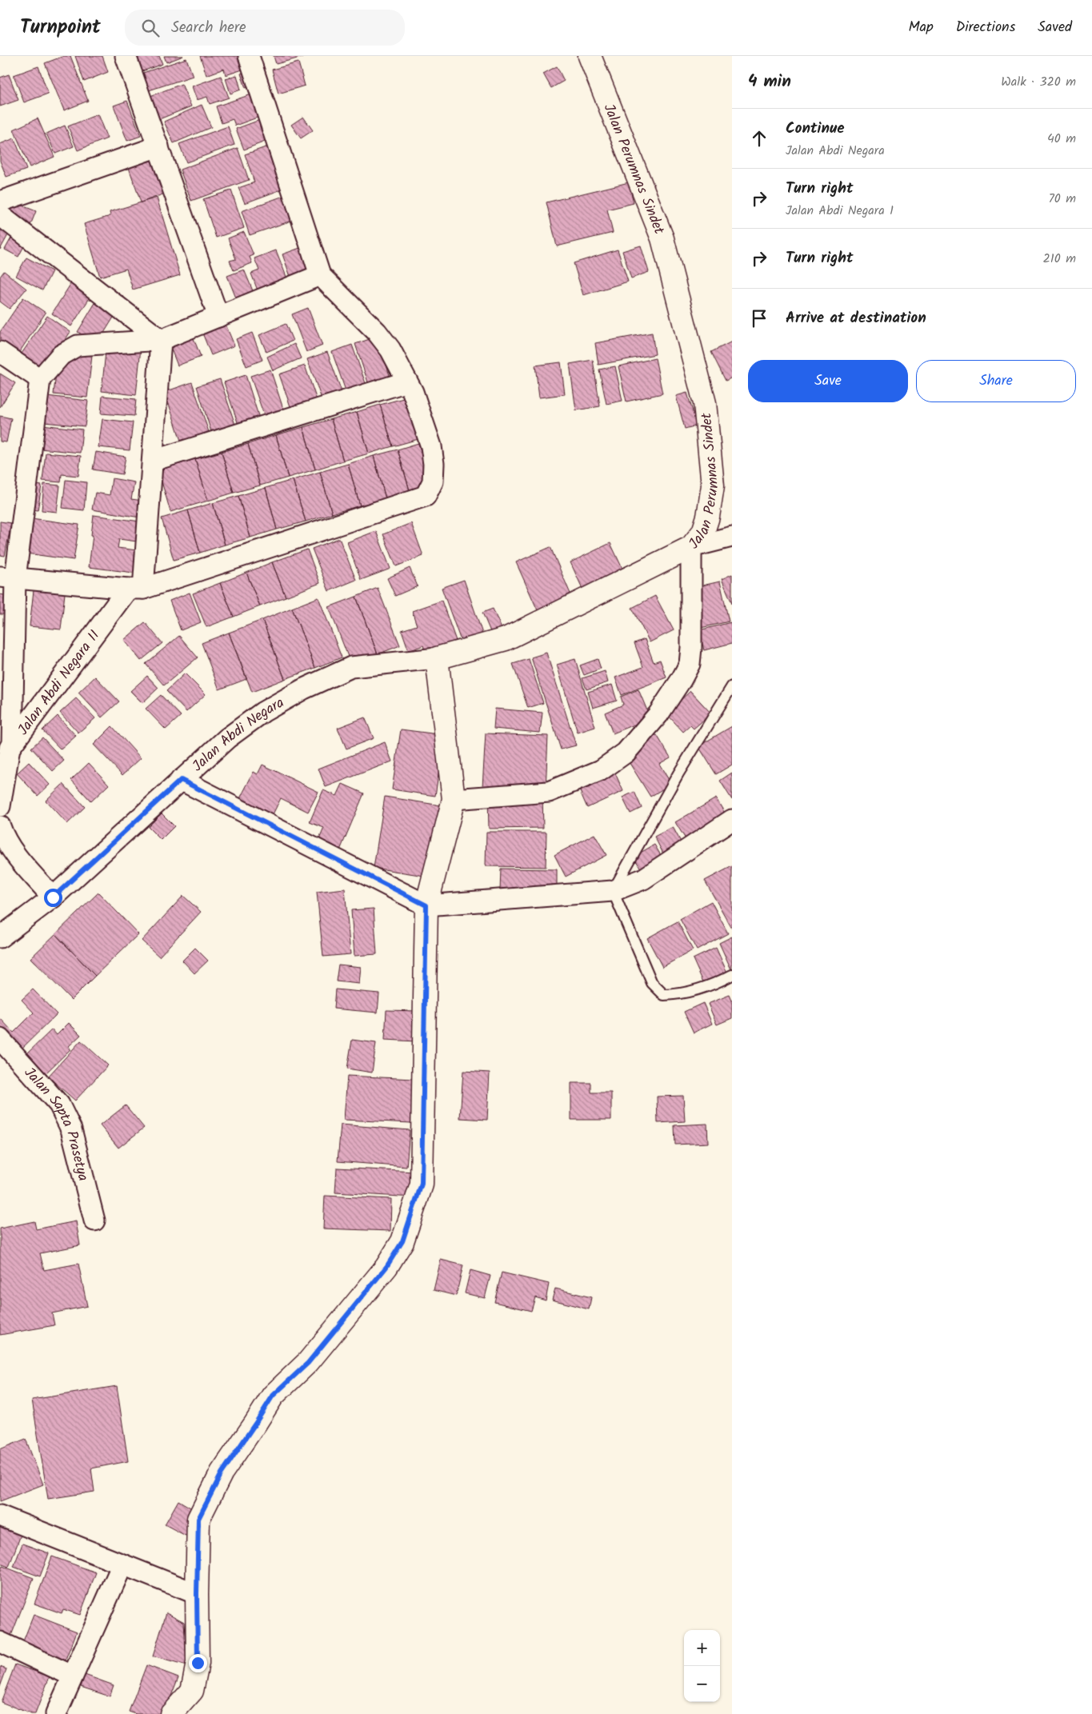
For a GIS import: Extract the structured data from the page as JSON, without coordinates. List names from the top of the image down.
{
  "streets": {
    "street": [
      "Jalan Perumnas Sindet",
      "Jalan Abdi Negara II",
      "Jalan Abdi Negara",
      "Jalan Sapta Prasetya"
    ]
  },
  "crossings": [
    ["Jalan Perumnas Sindet", "Jalan Abdi Negara"]
  ],
  "page": {
    "header": "Turnpoint",
    "search": "Search here",
    "nav": ["Map", "Directions", "Saved"],
    "heading": ["4 min", "Walk · 320 m"],
    "list": [
      ["Continue", "Jalan Abdi Negara", "40 m"],
      ["Turn right", "Jalan Abdi Negara 1", "70 m"],
      ["Turn right", "210 m"],
      "Arrive at destination"
    ],
    "buttons": ["Save", "Share"],
    "map_buttons": ["+", "−"]
  }
}
